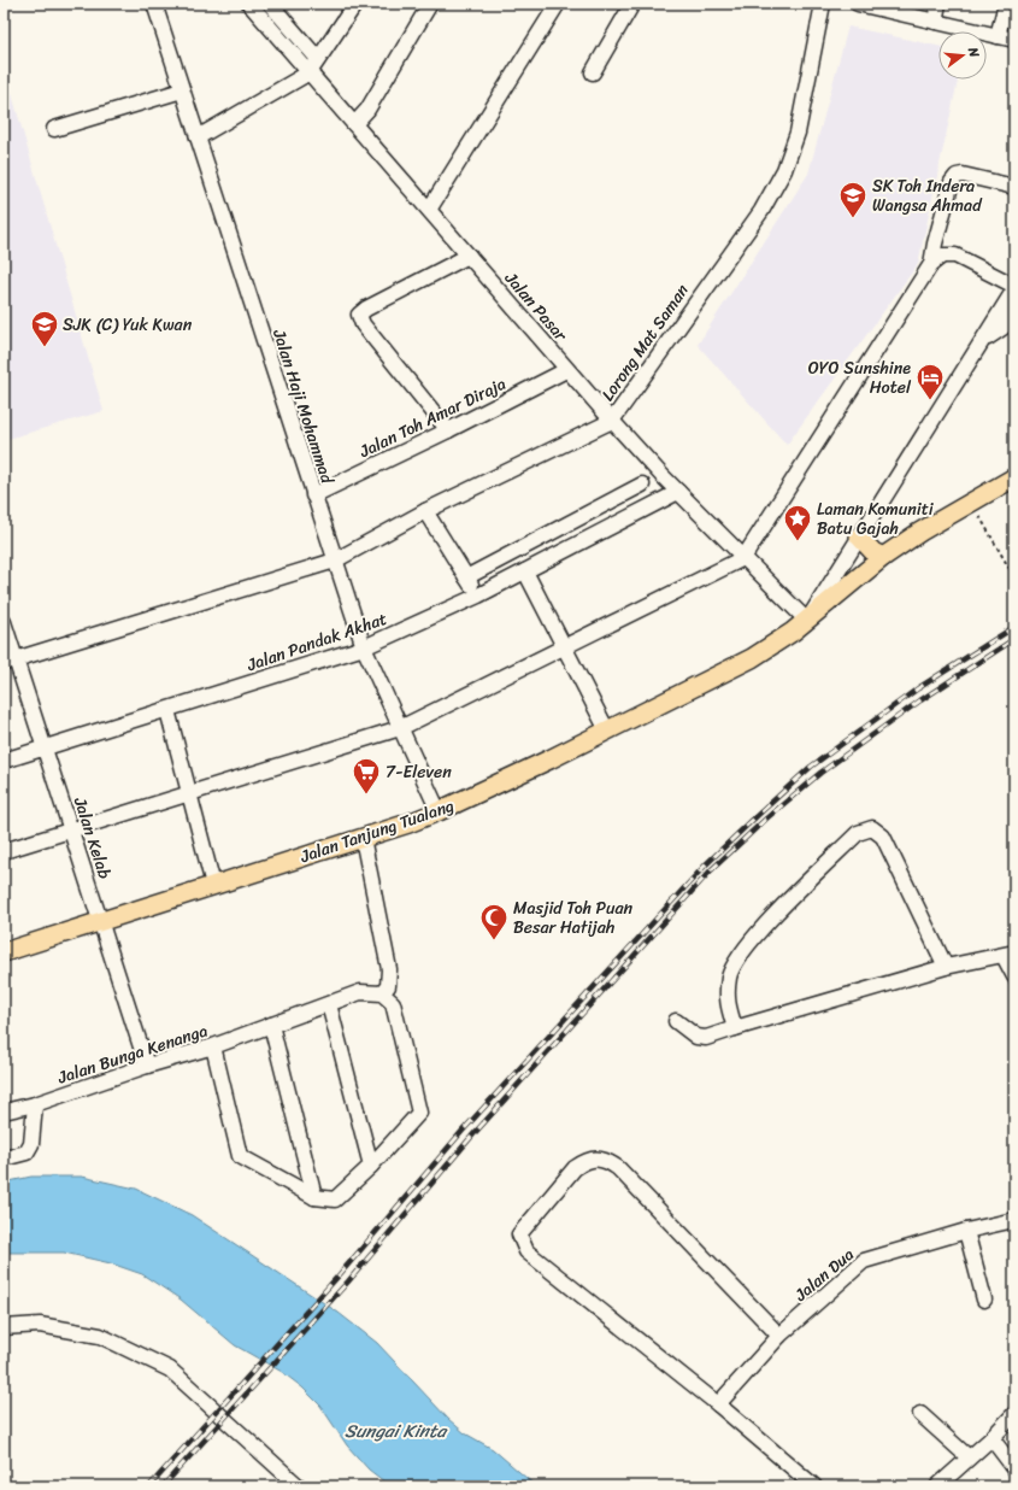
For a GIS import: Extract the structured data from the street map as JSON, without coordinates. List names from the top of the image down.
{
  "streets": {
    "main road": ["Jalan Tanjung Tualang"],
    "street": [
      "Jalan Pasar",
      "Lorong Mat Saman",
      "Jalan Haji Mohammad",
      "Jalan Toh Amar Diraja",
      "Jalan Pandak Akhat",
      "Jalan Kelab",
      "Jalan Bunga Kenanga",
      "Jalan Dua"
    ]
  },
  "crossings": [
    ["Jalan Pasar", "Lorong Mat Saman"],
    ["Jalan Pasar", "Jalan Toh Amar Diraja"],
    ["Jalan Pasar", "Jalan Pandak Akhat"],
    ["Jalan Pasar", "Jalan Tanjung Tualang"],
    ["Lorong Mat Saman", "Jalan Haji Mohammad"],
    ["Lorong Mat Saman", "Jalan Kelab"],
    ["Jalan Haji Mohammad", "Jalan Toh Amar Diraja"],
    ["Jalan Haji Mohammad", "Jalan Pandak Akhat"],
    ["Jalan Haji Mohammad", "Jalan Tanjung Tualang"],
    ["Jalan Pandak Akhat", "Jalan Kelab"],
    ["Jalan Tanjung Tualang", "Jalan Kelab"],
    ["Jalan Kelab", "Jalan Bunga Kenanga"]
  ],
  "water": ["Sungai Kinta"],
  "places": {
    "school or university": ["SK Toh Indera Wangsa Ahmad", "SJK (C) Yuk Kwan"],
    "hotel": ["OYO Sunshine Hotel"],
    "place": ["Laman Komuniti Batu Gajah"],
    "supermarket": ["7-Eleven"],
    "mosque": ["Masjid Toh Puan Besar Hatijah"]
  },
  "north": "right"
}
